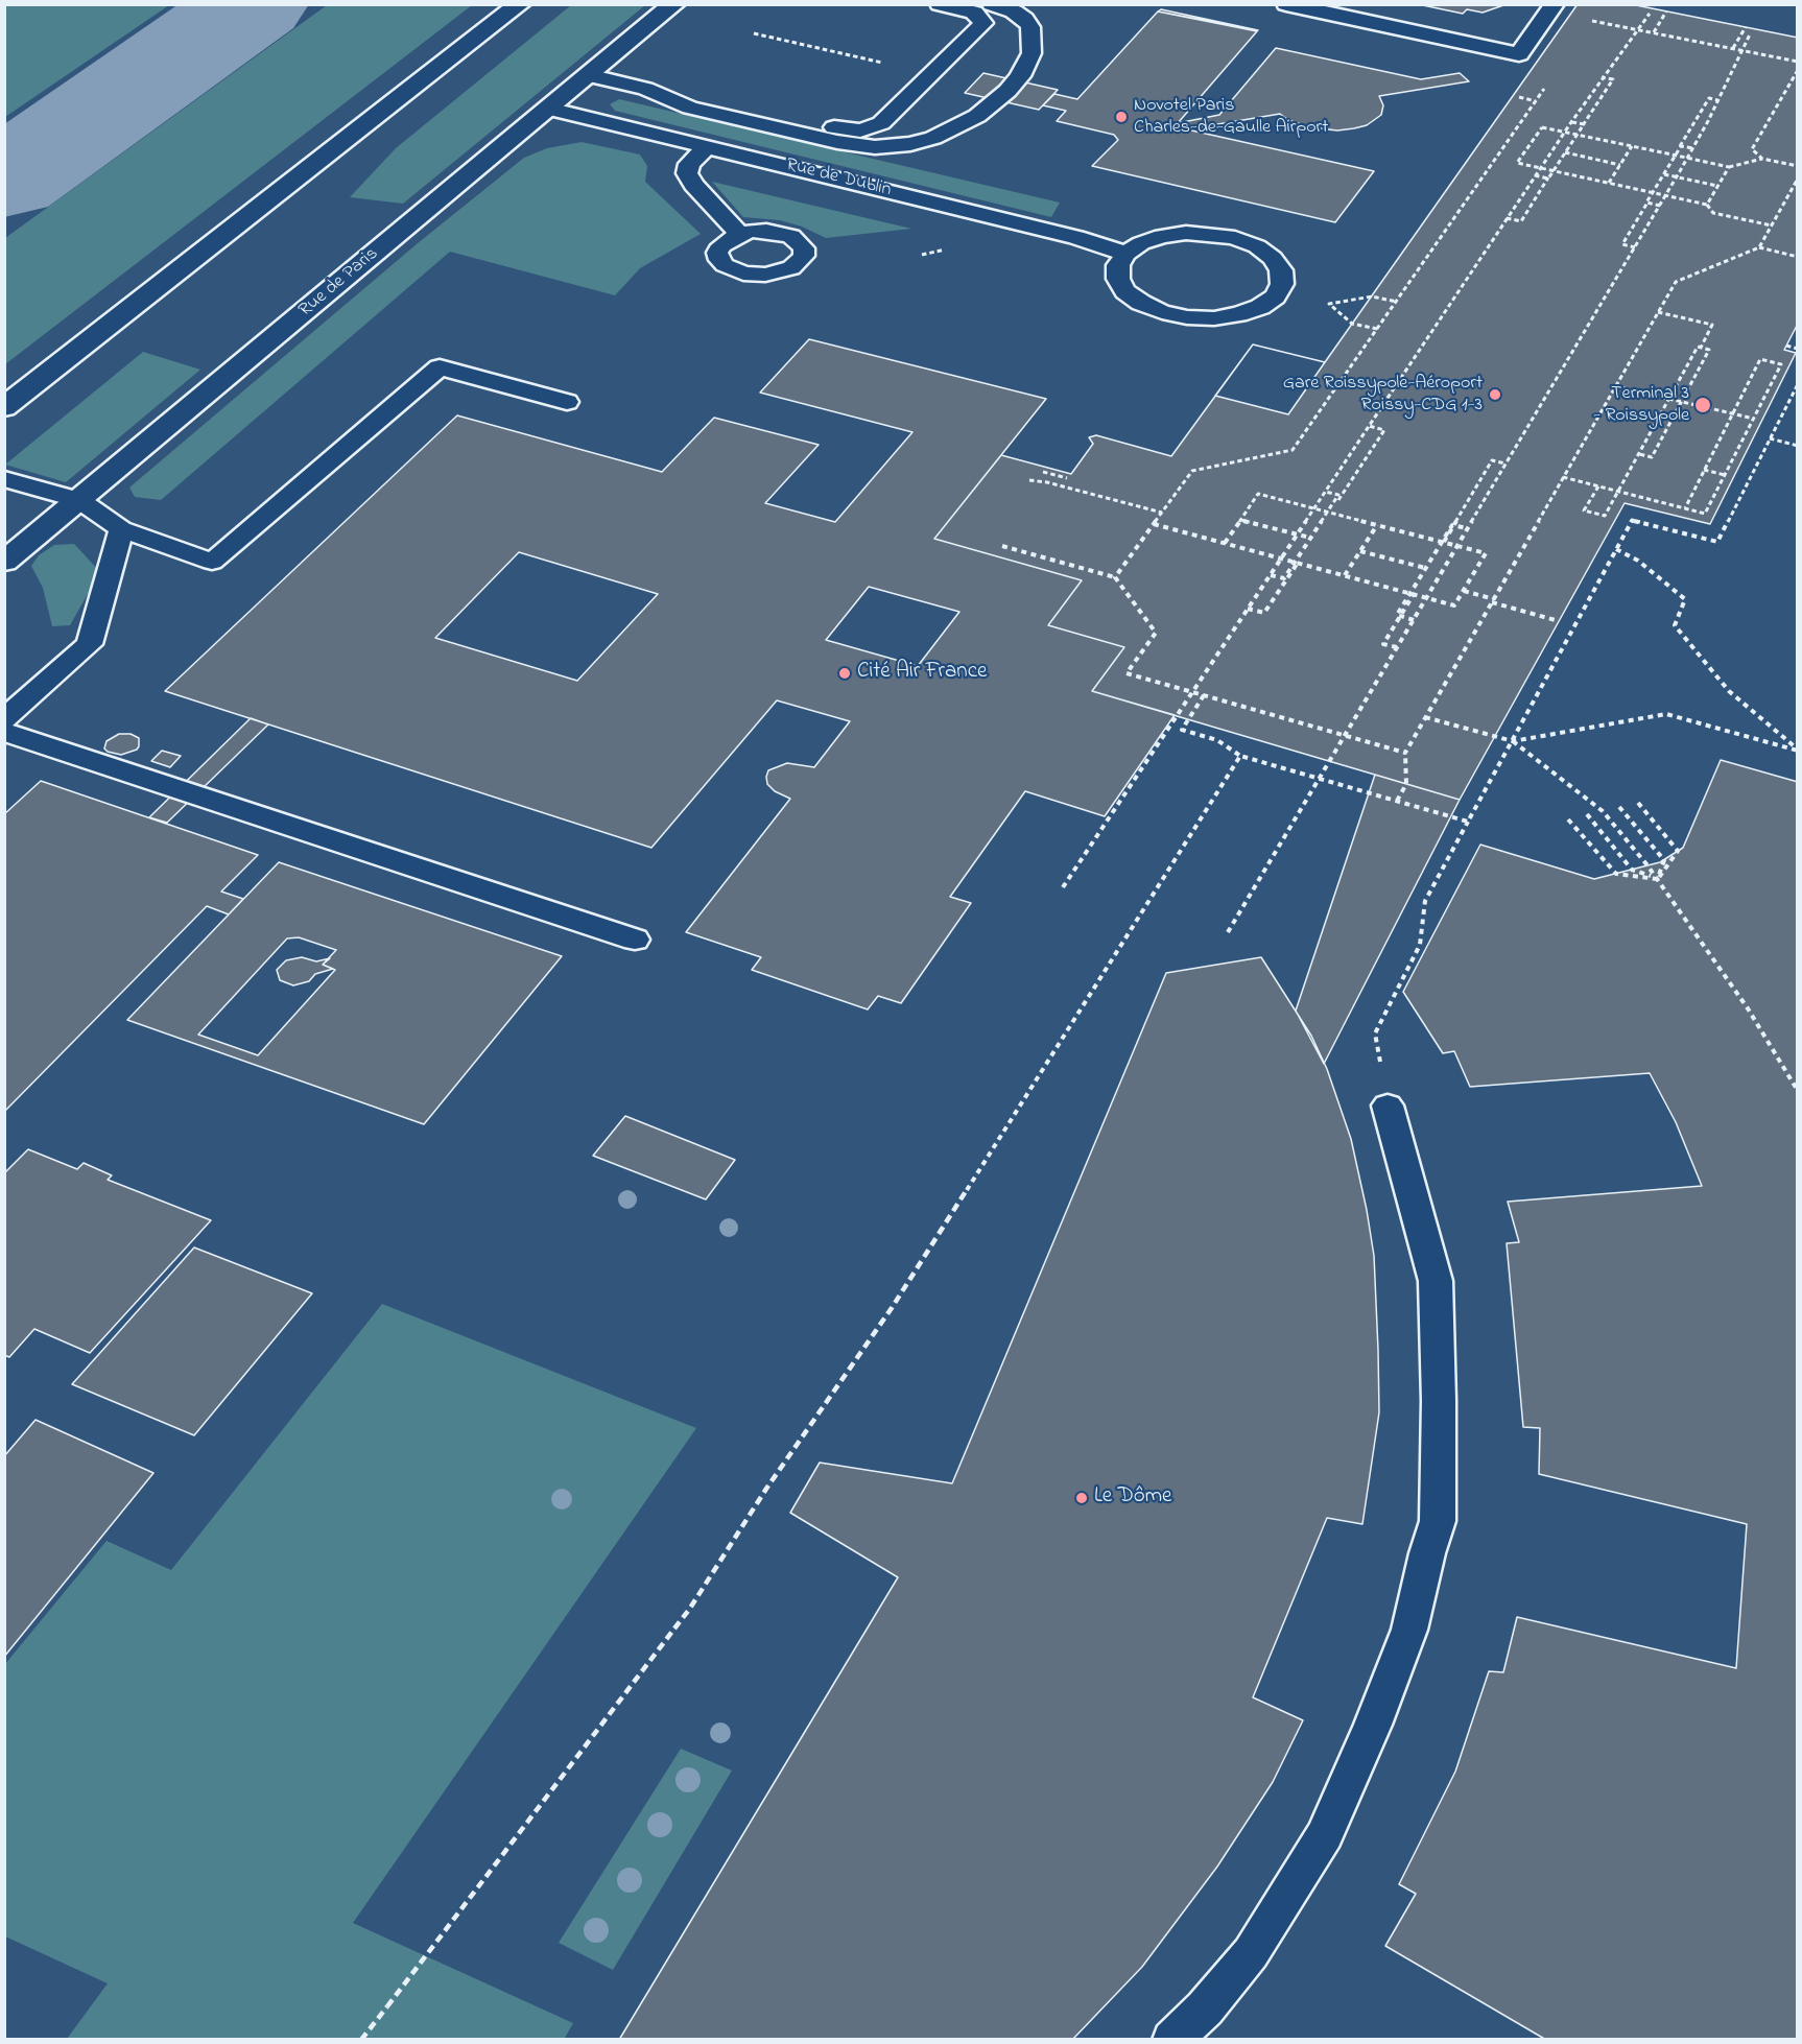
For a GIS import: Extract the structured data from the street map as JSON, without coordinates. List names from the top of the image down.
{
  "streets": {
    "street": ["Rue de Paris"],
    "lane": ["Rue de Dublin"]
  },
  "crossings": [
    ["Rue de Dublin", "Rue de Paris"]
  ],
  "places": [
    "Novotel Paris Charles-de-Gaulle Airport",
    "Gare Roissypole-Aéroport Roissy-CDG 1-3",
    "Terminal 3 - Roissypole",
    "Cité Air France",
    "Le Dôme"
  ]
}
